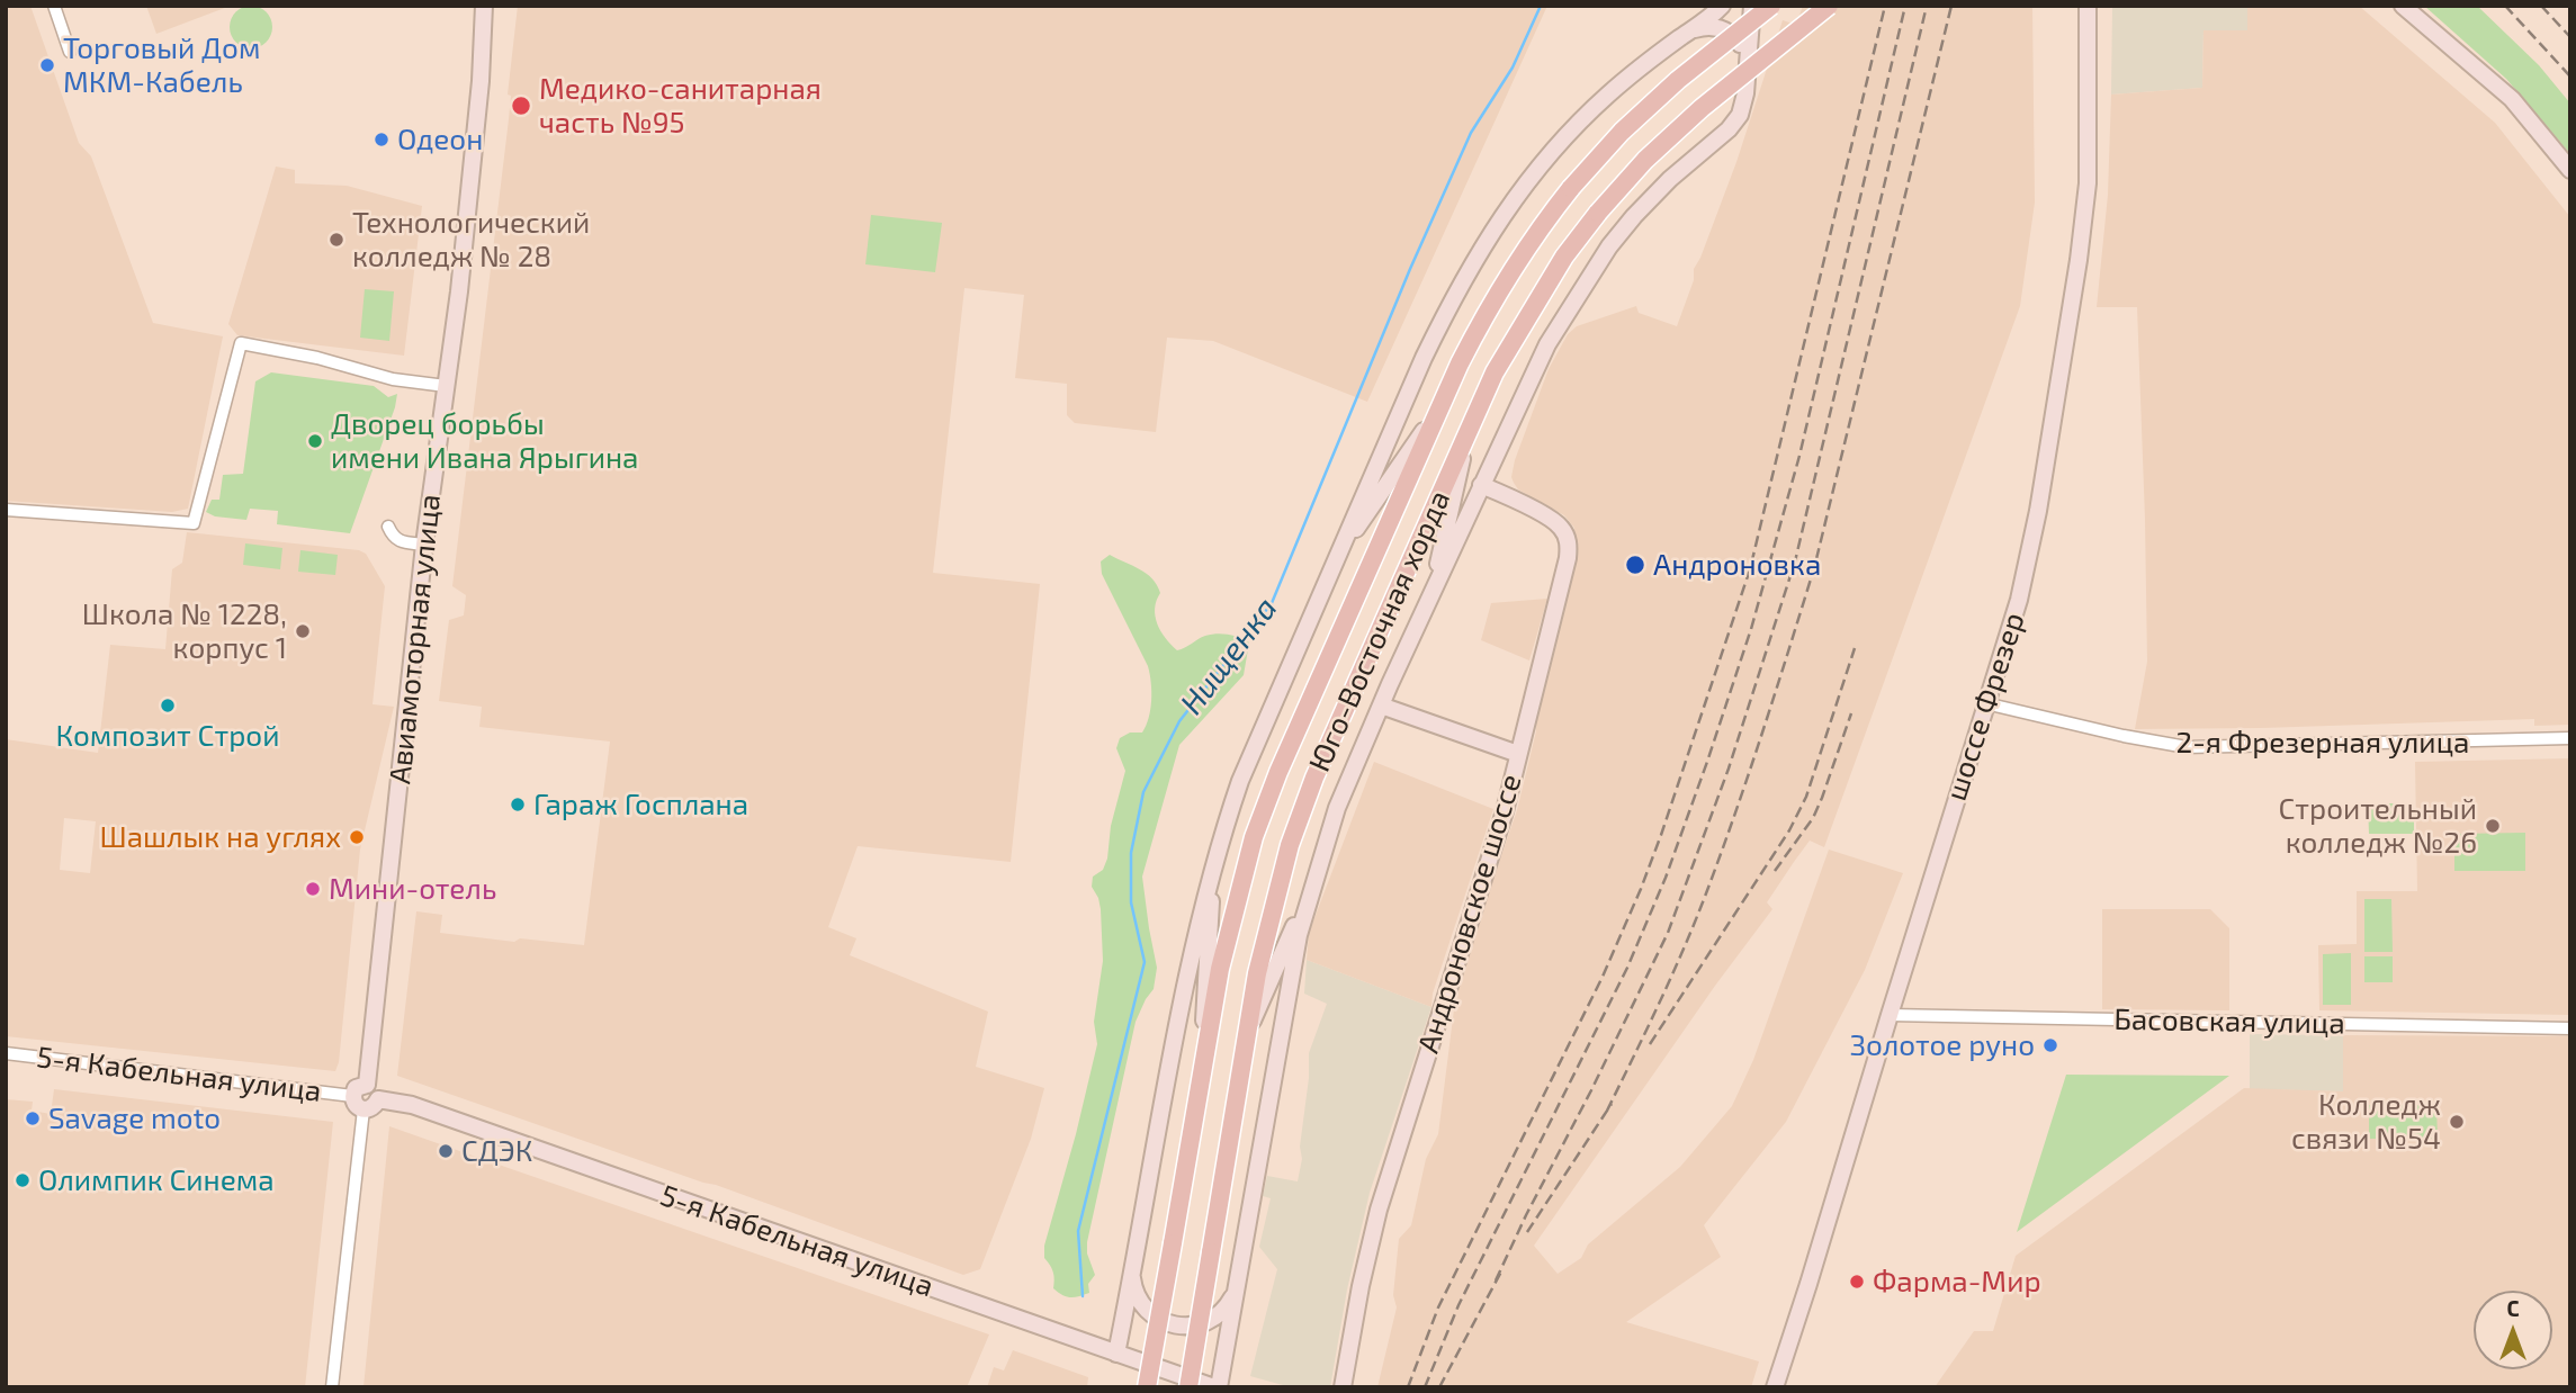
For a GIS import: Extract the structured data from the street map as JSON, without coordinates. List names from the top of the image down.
{
  "streets": {
    "main road": ["Юго-Восточная хорда"],
    "street": [
      "Авиамоторная улица",
      "шоссе Фрезер",
      "2-я Фрезерная улица",
      "Андроновское шоссе",
      "Басовская улица",
      "5-я Кабельная улица"
    ]
  },
  "crossings": [
    ["Авиамоторная улица", "5-я Кабельная улица"],
    ["шоссе Фрезер", "2-я Фрезерная улица"],
    ["шоссе Фрезер", "Басовская улица"]
  ],
  "water": ["Нищенка"],
  "places": [
    "Торговый Дом МКМ-Кабель",
    "Медико-санитарная часть №95",
    "Одеон",
    "Технологический колледж № 28",
    "Дворец борьбы имени Ивана Ярыгина",
    "Андроновка",
    "Школа № 1228, корпус 1",
    "Композит Строй",
    "Гараж Госплана",
    "Строительный колледж №26",
    "Шашлык на углях",
    "Мини-отель",
    "Золотое руно",
    "Savage moto",
    "Колледж связи №54",
    "СДЭК",
    "Олимпик Синема",
    "Фарма-Мир"
  ],
  "north": "top"
}
